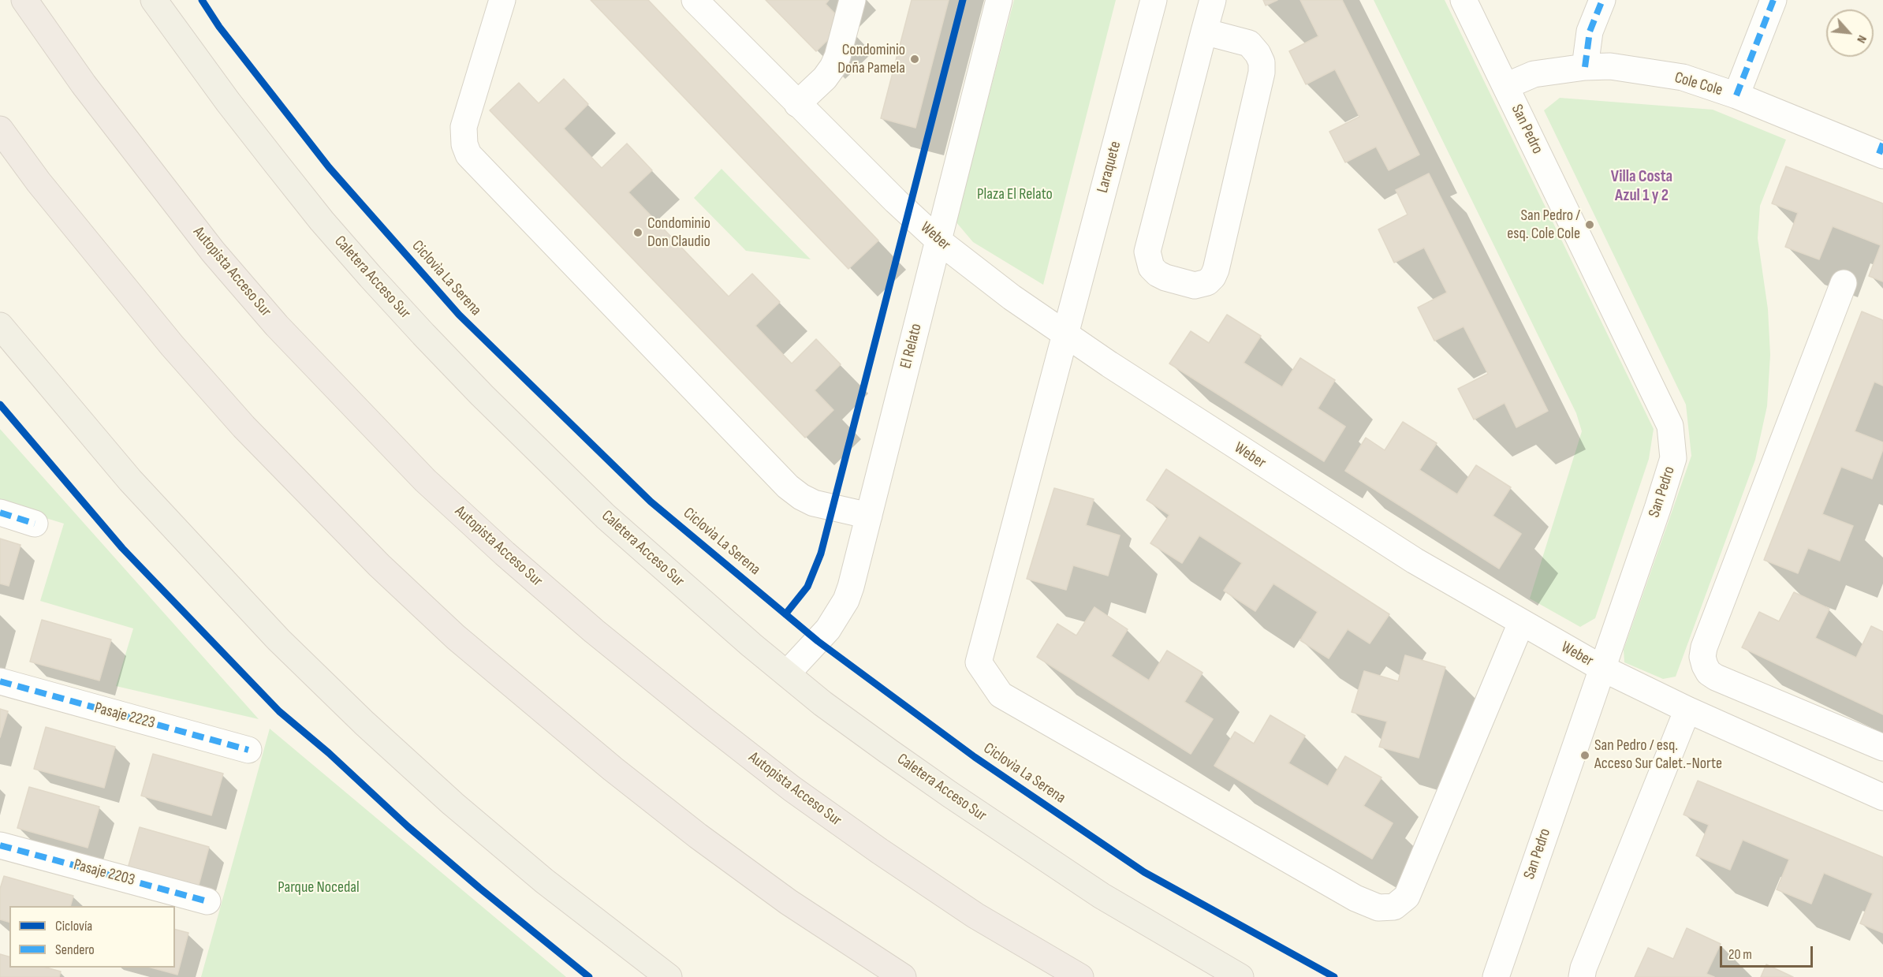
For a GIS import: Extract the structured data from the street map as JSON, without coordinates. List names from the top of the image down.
{
  "streets": {
    "highway": ["Autopista Acceso Sur"],
    "main road": ["Caletera Acceso Sur"],
    "street": [
      "Cole Cole",
      "San Pedro",
      "Laraquete",
      "Weber",
      "El Relato",
      "Pasaje 2223",
      "Pasaje 2203"
    ],
    "cycle path": ["Ciclovìa La Serena"]
  },
  "crossings": [
    ["Cole Cole", "San Pedro"],
    ["San Pedro", "Weber"],
    ["Laraquete", "Weber"],
    ["Weber", "El Relato"],
    ["Caletera Acceso Sur", "El Relato"]
  ],
  "districts": ["Villa Costa Azul 1 y 2"],
  "parks": ["Plaza El Relato", "Parque Nocedal"],
  "places": [
    "Condominio Doña Pamela",
    "San Pedro / esq. Cole Cole",
    "Condominio Don Claudio",
    "San Pedro / esq. Acceso Sur Calet.-Norte"
  ],
  "legend": ["Ciclovía", "Sendero"],
  "scale_bar": "20 m",
  "north": "bottom right"
}
